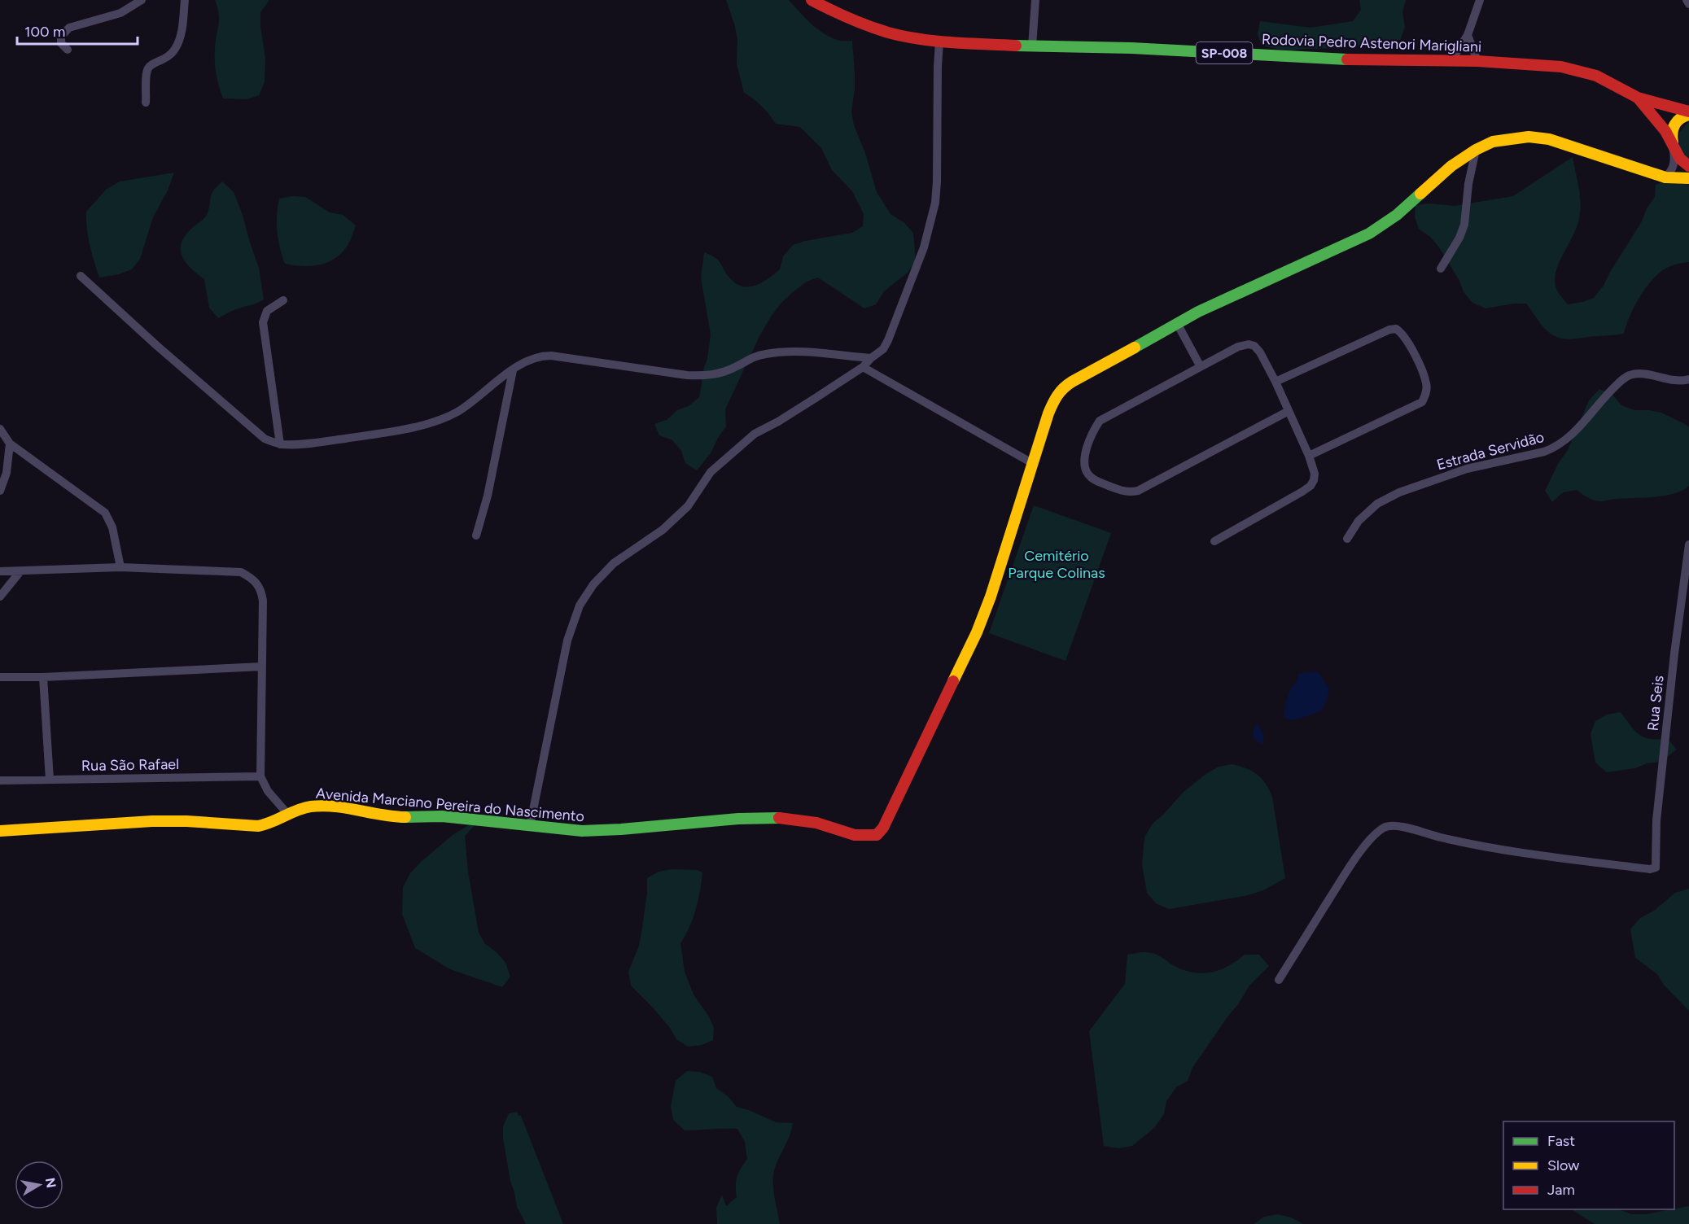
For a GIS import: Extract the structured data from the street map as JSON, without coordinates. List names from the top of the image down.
{
  "streets": {
    "street": [
      "Rodovia Pedro Astenori Marigliani",
      "SP-008",
      "Estrada Servidão",
      "Rua Seis",
      "Rua São Rafael",
      "Avenida Marciano Pereira do Nascimento"
    ]
  },
  "parks": ["Cemitério Parque Colinas"],
  "legend": ["Fast", "Slow", "Jam"],
  "scale_bar": "100 m",
  "north": "right"
}
